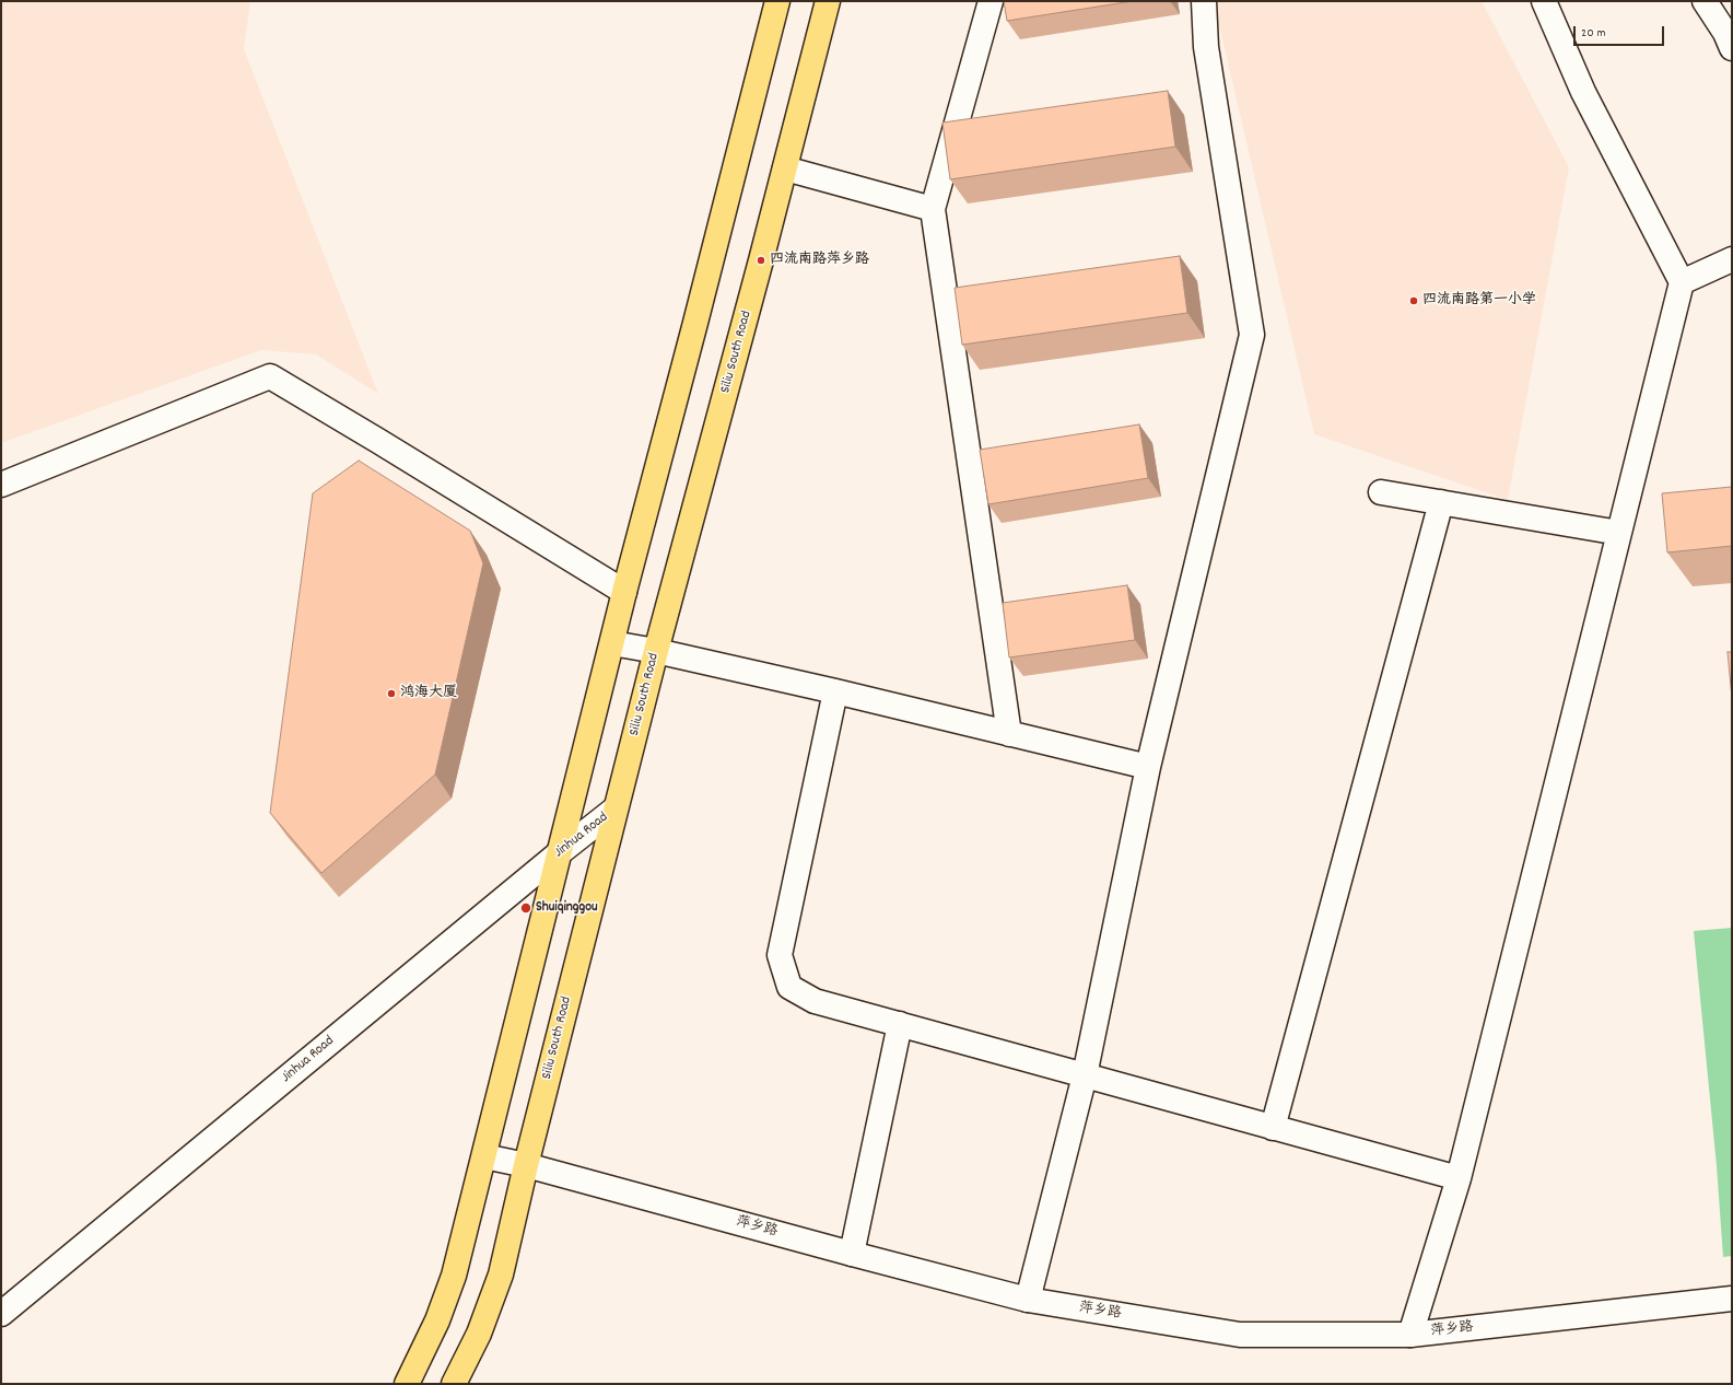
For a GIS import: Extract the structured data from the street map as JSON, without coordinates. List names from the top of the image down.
{
  "streets": {
    "main road": ["Siliu South Road"],
    "street": ["Jinhua Road", "萍乡路"]
  },
  "crossings": [
    ["Siliu South Road", "Jinhua Road"],
    ["Siliu South Road", "萍乡路"]
  ],
  "places": [
    "四流南路萍乡路",
    "四流南路第一小学",
    "鸿海大厦",
    "Shuiqinggou"
  ],
  "scale_bar": "20 m"
}
